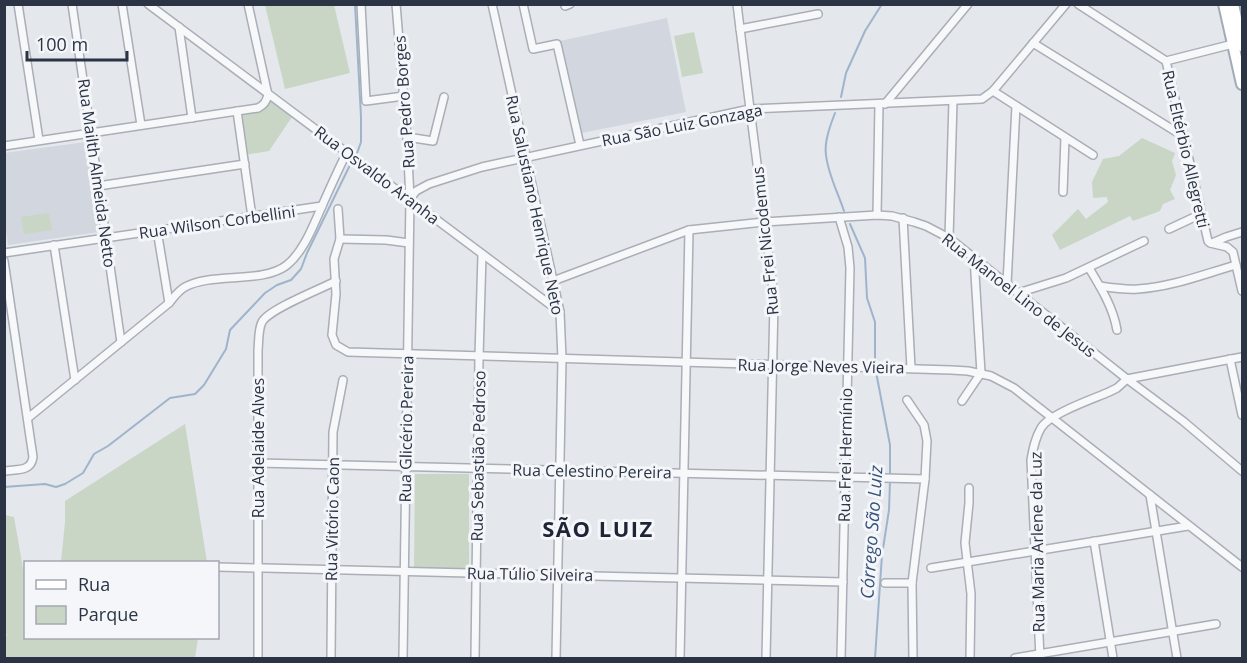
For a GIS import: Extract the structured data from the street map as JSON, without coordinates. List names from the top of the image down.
{
  "streets": {
    "street": [
      "Rua Pedro Borges",
      "Rua São Luiz Gonzaga",
      "Rua Eltérbio Allegretti",
      "Rua Mailth Almeida Netto",
      "Rua Osvaldo Aranha",
      "Rua Salustiano Henrique Neto",
      "Rua Wilson Corbellini",
      "Rua Frei Nicodemus",
      "Rua Manoel Lino de Jesus",
      "Rua Jorge Neves Vieira",
      "Rua Glicério Pereira",
      "Rua Adelaide Alves",
      "Rua Frei Hermínio",
      "Rua Sebastião Pedroso",
      "Rua Celestino Pereira",
      "Rua Vitório Caon",
      "Rua Maria Arlene da Luz",
      "Rua Túlio Silveira"
    ]
  },
  "crossings": [
    ["Rua Pedro Borges", "Rua São Luiz Gonzaga"],
    ["Rua Pedro Borges", "Rua Osvaldo Aranha"],
    ["Rua Pedro Borges", "Rua Glicério Pereira"],
    ["Rua São Luiz Gonzaga", "Rua Osvaldo Aranha"],
    ["Rua São Luiz Gonzaga", "Rua Salustiano Henrique Neto"],
    ["Rua São Luiz Gonzaga", "Rua Frei Nicodemus"],
    ["Rua São Luiz Gonzaga", "Rua Glicério Pereira"],
    ["Rua Mailth Almeida Netto", "Rua Wilson Corbellini"],
    ["Rua Osvaldo Aranha", "Rua Salustiano Henrique Neto"],
    ["Rua Osvaldo Aranha", "Rua Glicério Pereira"],
    ["Rua Osvaldo Aranha", "Rua Sebastião Pedroso"],
    ["Rua Salustiano Henrique Neto", "Rua Manoel Lino de Jesus"],
    ["Rua Salustiano Henrique Neto", "Rua Jorge Neves Vieira"],
    ["Rua Salustiano Henrique Neto", "Rua Celestino Pereira"],
    ["Rua Salustiano Henrique Neto", "Rua Túlio Silveira"],
    ["Rua Frei Nicodemus", "Rua Manoel Lino de Jesus"],
    ["Rua Frei Nicodemus", "Rua Jorge Neves Vieira"],
    ["Rua Frei Nicodemus", "Rua Celestino Pereira"],
    ["Rua Frei Nicodemus", "Rua Túlio Silveira"],
    ["Rua Manoel Lino de Jesus", "Rua Frei Hermínio"],
    ["Rua Jorge Neves Vieira", "Rua Glicério Pereira"],
    ["Rua Jorge Neves Vieira", "Rua Adelaide Alves"],
    ["Rua Jorge Neves Vieira", "Rua Frei Hermínio"],
    ["Rua Jorge Neves Vieira", "Rua Sebastião Pedroso"],
    ["Rua Jorge Neves Vieira", "Rua Maria Arlene da Luz"],
    ["Rua Glicério Pereira", "Rua Celestino Pereira"],
    ["Rua Glicério Pereira", "Rua Túlio Silveira"],
    ["Rua Adelaide Alves", "Rua Celestino Pereira"],
    ["Rua Adelaide Alves", "Rua Túlio Silveira"],
    ["Rua Frei Hermínio", "Rua Celestino Pereira"],
    ["Rua Frei Hermínio", "Rua Túlio Silveira"],
    ["Rua Sebastião Pedroso", "Rua Celestino Pereira"],
    ["Rua Sebastião Pedroso", "Rua Túlio Silveira"],
    ["Rua Celestino Pereira", "Rua Vitório Caon"],
    ["Rua Vitório Caon", "Rua Túlio Silveira"]
  ],
  "districts": ["SÃO LUIZ"],
  "water": ["Córrego São Luiz"],
  "legend": ["Rua", "Parque"],
  "scale_bar": "100 m"
}
